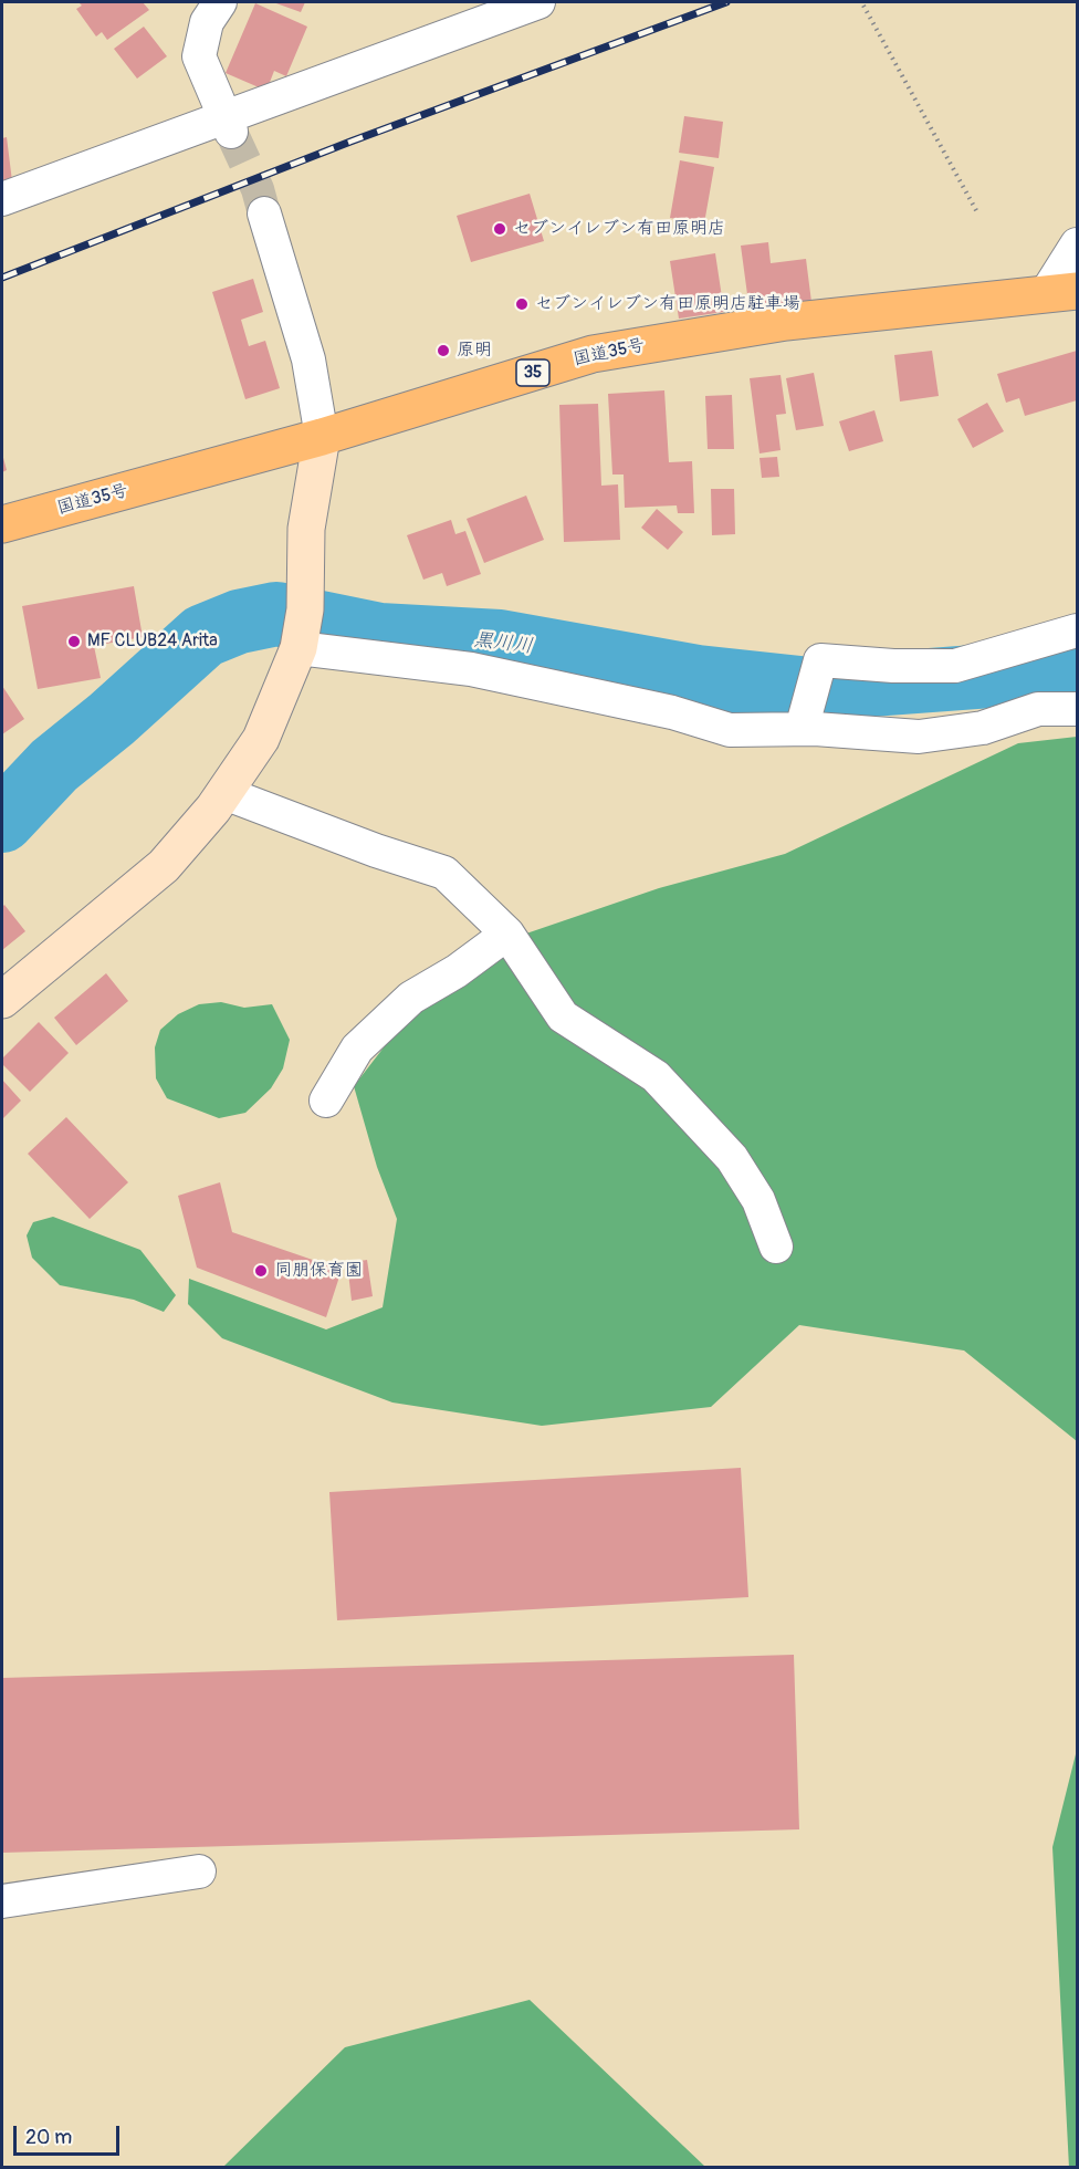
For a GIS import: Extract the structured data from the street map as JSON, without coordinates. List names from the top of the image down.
{
  "streets": {
    "highway": ["国道35号", "35"]
  },
  "water": ["黒川川"],
  "places": [
    "セブンイレブン有田原明店",
    "セブンイレブン有田原明店駐車場",
    "原明",
    "MF CLUB24 Arita",
    "同朋保育園"
  ],
  "scale_bar": "20 m"
}
